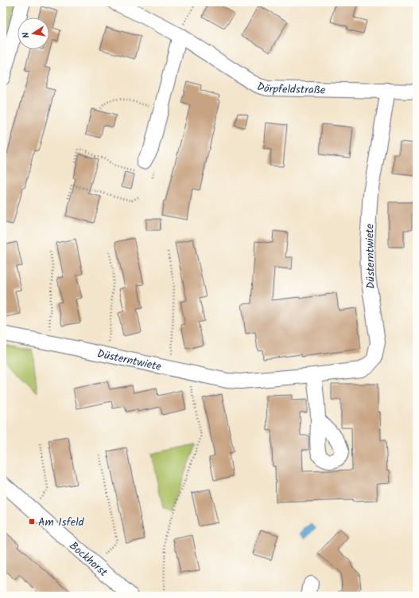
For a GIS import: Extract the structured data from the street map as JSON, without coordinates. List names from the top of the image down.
{
  "streets": {
    "street": ["Dörpfeldstraße", "Düsterntwiete", "Bockhorst"]
  },
  "crossings": [
    ["Dörpfeldstraße", "Düsterntwiete"]
  ],
  "places": {
    "transit": ["Am Isfeld"]
  },
  "north": "left"
}
